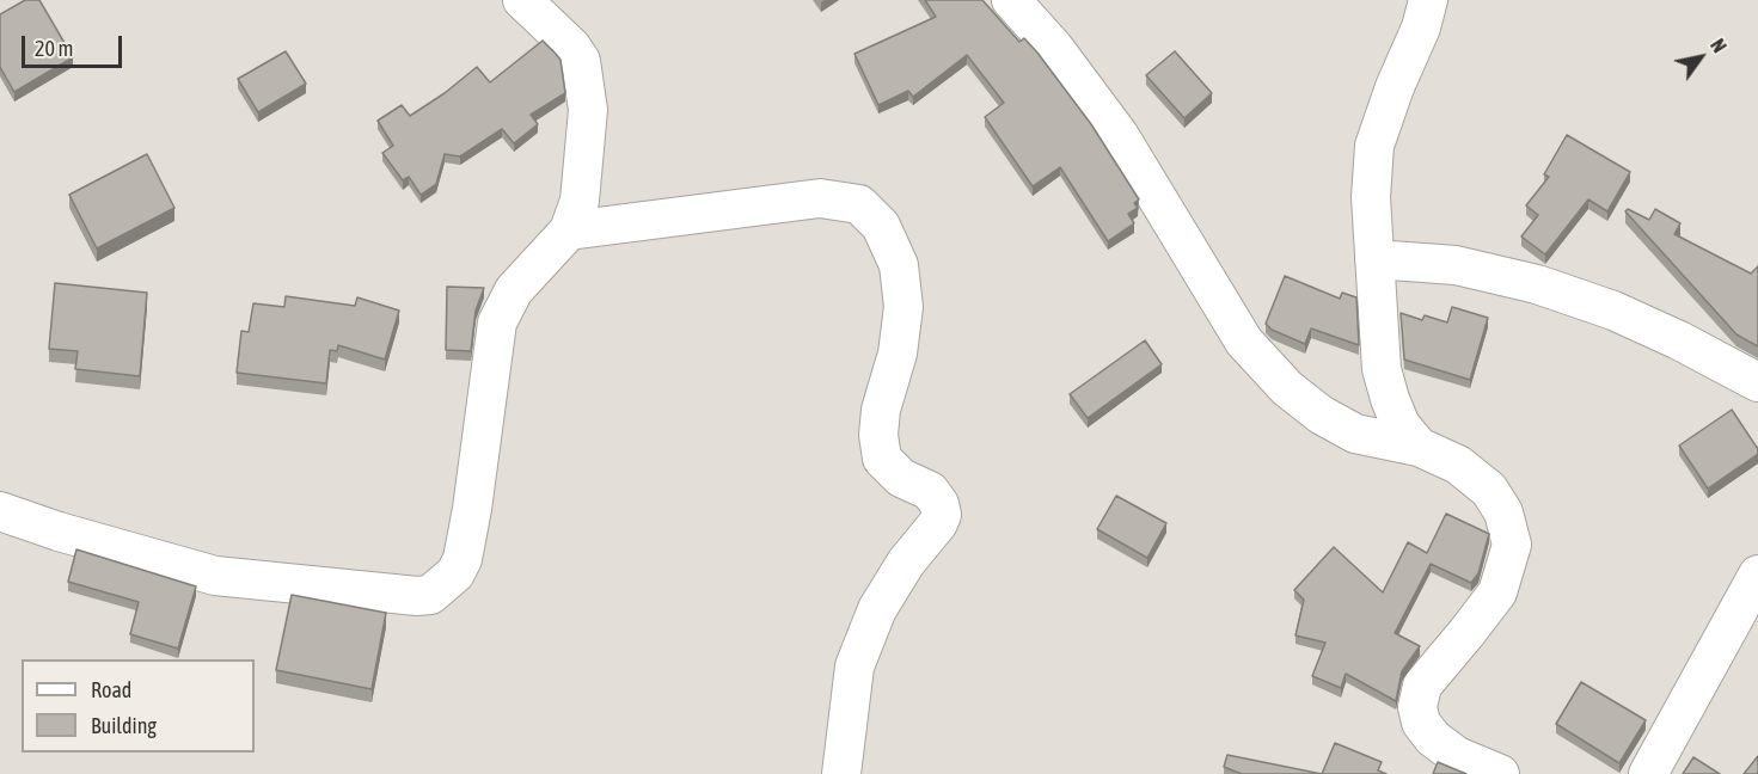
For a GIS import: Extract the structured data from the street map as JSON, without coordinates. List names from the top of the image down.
{
  "legend": ["Road", "Building"],
  "scale_bar": "20 m",
  "north": "top right"
}
